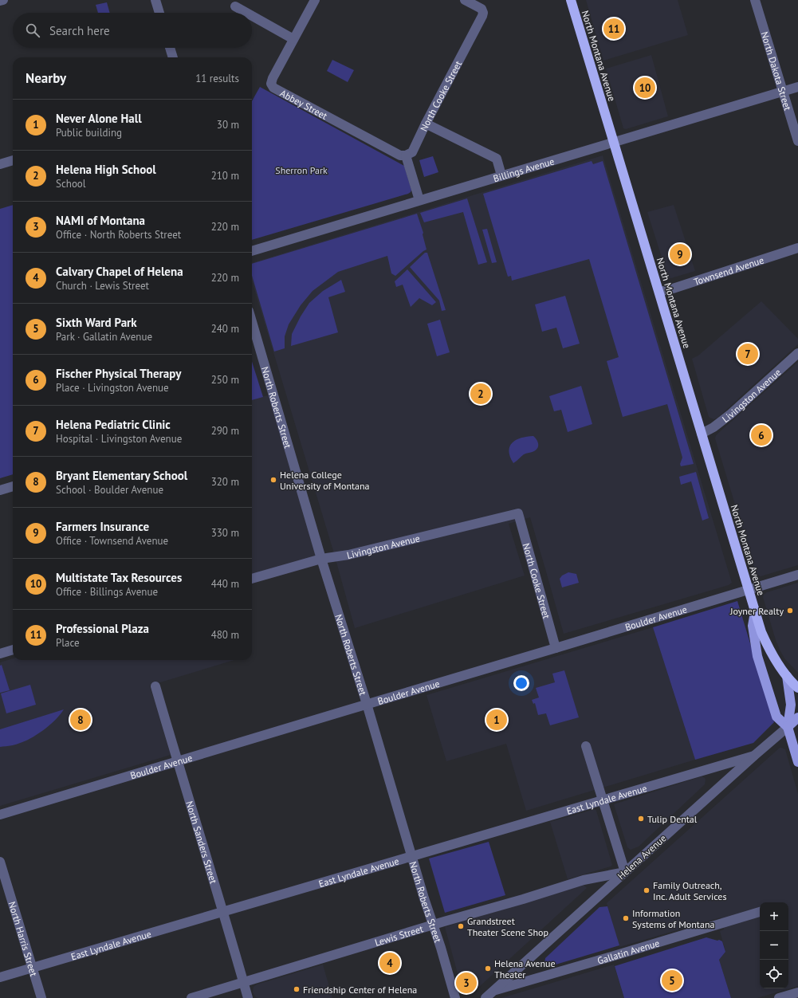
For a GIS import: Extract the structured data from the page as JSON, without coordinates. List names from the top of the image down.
{
  "streets": {
    "highway": ["North Montana Avenue"],
    "main road": ["Helena Avenue"],
    "street": [
      "North Dakota Street",
      "North Cooke Street",
      "Abbey Street",
      "Billings Avenue",
      "Townsend Avenue",
      "Livingston Avenue",
      "North Roberts Street",
      "Boulder Avenue",
      "East Lyndale Avenue",
      "North Sanders Street",
      "Lewis Street",
      "North Harris Street",
      "Gallatin Avenue"
    ]
  },
  "crossings": [
    ["North Montana Avenue", "Billings Avenue"],
    ["North Montana Avenue", "Townsend Avenue"],
    ["North Montana Avenue", "Livingston Avenue"],
    ["North Montana Avenue", "Boulder Avenue"],
    ["North Montana Avenue", "Helena Avenue"],
    ["North Dakota Street", "Billings Avenue"],
    ["North Cooke Street", "Abbey Street"],
    ["North Cooke Street", "Livingston Avenue"],
    ["North Cooke Street", "Boulder Avenue"],
    ["Livingston Avenue", "North Roberts Street"],
    ["North Roberts Street", "Boulder Avenue"],
    ["North Roberts Street", "East Lyndale Avenue"],
    ["North Roberts Street", "Lewis Street"],
    ["Boulder Avenue", "North Sanders Street"],
    ["East Lyndale Avenue", "North Sanders Street"],
    ["East Lyndale Avenue", "Helena Avenue"],
    ["East Lyndale Avenue", "North Harris Street"],
    ["North Sanders Street", "Lewis Street"],
    ["Helena Avenue", "Lewis Street"],
    ["Helena Avenue", "Gallatin Avenue"]
  ],
  "parks": ["Sherron Park"],
  "places": [
    "Helena College University of Montana",
    "Joyner Realty",
    "Tulip Dental",
    "Family Outreach, Inc. Adult Services",
    "Information Systems of Montana",
    "Grandstreet Theater Scene Shop",
    "Helena Avenue Theater",
    "Friendship Center of Helena"
  ],
  "page": {
    "search": "Search here",
    "pins": [
      "11",
      "10",
      "9",
      "7",
      "2",
      "6",
      "1",
      "8",
      "4",
      "5",
      "3"
    ],
    "heading": ["Nearby", "11 results"],
    "list": [
      {
        "mark": "1",
        "name": "Never Alone Hall",
        "note": "Public building",
        "value": "30 m"
      },
      {
        "mark": "2",
        "name": "Helena High School",
        "note": "School",
        "value": "210 m"
      },
      {
        "mark": "3",
        "name": "NAMI of Montana",
        "note": "Office · North Roberts Street",
        "value": "220 m"
      },
      {
        "mark": "4",
        "name": "Calvary Chapel of Helena",
        "note": "Church · Lewis Street",
        "value": "220 m"
      },
      {
        "mark": "5",
        "name": "Sixth Ward Park",
        "note": "Park · Gallatin Avenue",
        "value": "240 m"
      },
      {
        "mark": "6",
        "name": "Fischer Physical Therapy",
        "note": "Place · Livingston Avenue",
        "value": "250 m"
      },
      {
        "mark": "7",
        "name": "Helena Pediatric Clinic",
        "note": "Hospital · Livingston Avenue",
        "value": "290 m"
      },
      {
        "mark": "8",
        "name": "Bryant Elementary School",
        "note": "School · Boulder Avenue",
        "value": "320 m"
      },
      {
        "mark": "9",
        "name": "Farmers Insurance",
        "note": "Office · Townsend Avenue",
        "value": "330 m"
      },
      {
        "mark": "10",
        "name": "Multistate Tax Resources",
        "note": "Office · Billings Avenue",
        "value": "440 m"
      },
      {
        "mark": "11",
        "name": "Professional Plaza",
        "note": "Place",
        "value": "480 m"
      }
    ],
    "map_buttons": ["+", "−"]
  }
}
